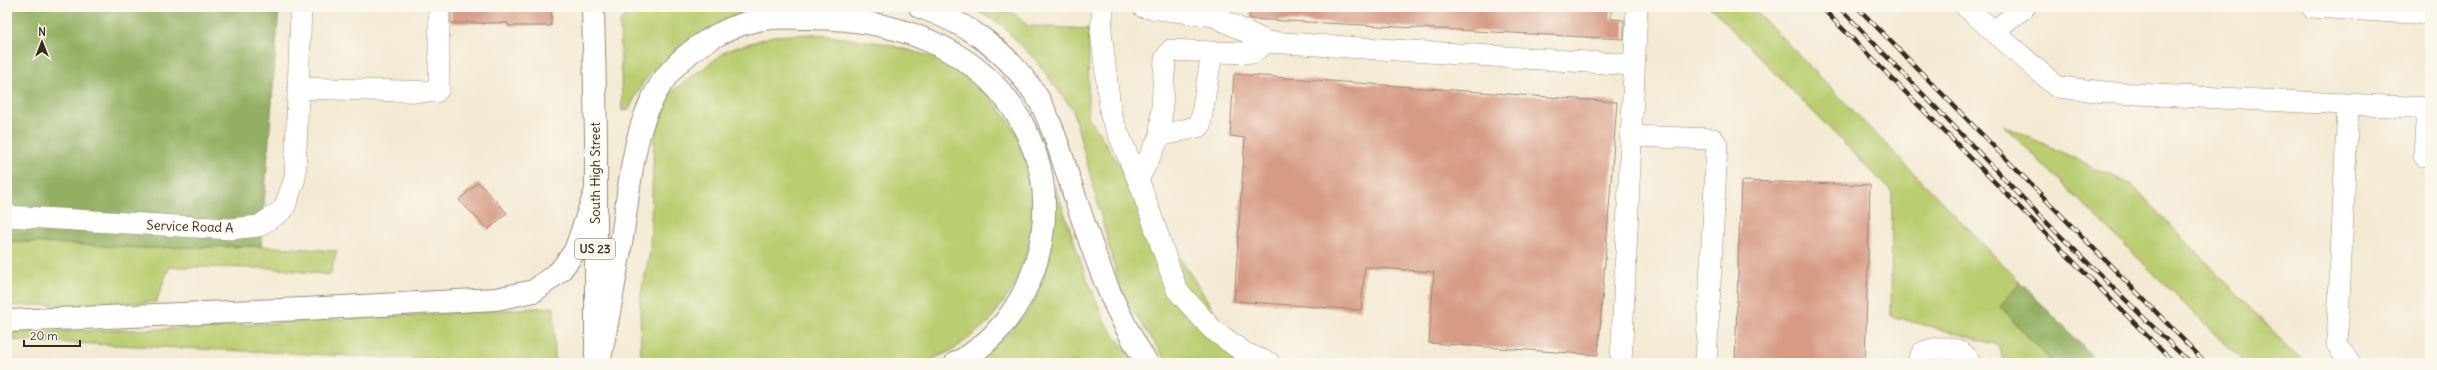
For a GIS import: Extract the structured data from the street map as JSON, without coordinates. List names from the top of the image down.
{
  "streets": {
    "main road": ["South High Street", "US 23"],
    "lane": ["Service Road A"]
  },
  "scale_bar": "20 m",
  "north": "top"
}
